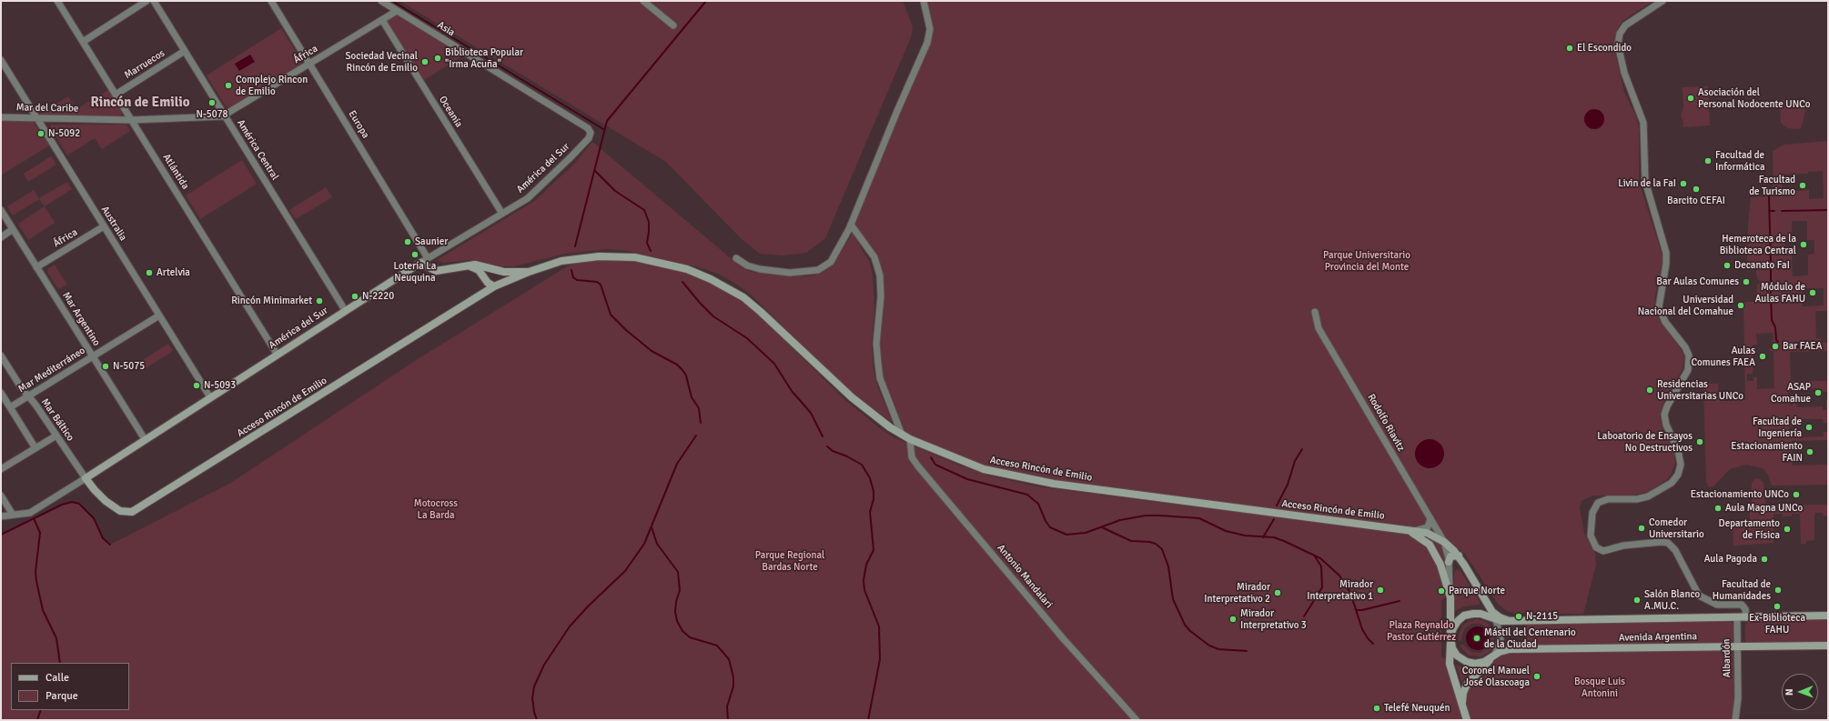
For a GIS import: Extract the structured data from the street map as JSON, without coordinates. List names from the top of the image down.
{
  "streets": {
    "main road": [
      "América del Sur",
      "Acceso Rincón de Emilio",
      "Rodolfo Riavitz",
      "Avenida Argentina"
    ],
    "street": [
      "Asia",
      "África",
      "Marruecos",
      "Mar del Caribe",
      "Oceanía",
      "Europa",
      "América Central",
      "Atlántida",
      "Australia",
      "Mar Argentino",
      "Mar Mediterráneo",
      "Mar Báltico",
      "Antonio Mandalari",
      "Albardón"
    ]
  },
  "crossings": [
    ["Asia", "África"],
    ["Asia", "América del Sur"],
    ["África", "Mar del Caribe"],
    ["África", "Oceanía"],
    ["África", "Europa"],
    ["África", "América Central"],
    ["África", "Australia"],
    ["África", "Mar Argentino"],
    ["Marruecos", "América Central"],
    ["Marruecos", "Atlántida"],
    ["Mar del Caribe", "América Central"],
    ["Mar del Caribe", "Atlántida"],
    ["Mar del Caribe", "Australia"],
    ["Oceanía", "América del Sur"],
    ["Europa", "América del Sur"],
    ["América Central", "América del Sur"],
    ["América del Sur", "Atlántida"],
    ["América del Sur", "Australia"],
    ["América del Sur", "Mar Argentino"],
    ["América del Sur", "Acceso Rincón de Emilio"],
    ["América del Sur", "Mar Báltico"],
    ["Australia", "Mar Mediterráneo"],
    ["Mar Argentino", "Mar Mediterráneo"],
    ["Mar Mediterráneo", "Mar Báltico"],
    ["Acceso Rincón de Emilio", "Mar Báltico"],
    ["Acceso Rincón de Emilio", "Rodolfo Riavitz"],
    ["Acceso Rincón de Emilio", "Antonio Mandalari"],
    ["Rodolfo Riavitz", "Avenida Argentina"],
    ["Avenida Argentina", "Albardón"]
  ],
  "districts": ["Rincón de Emilio"],
  "parks": [
    "Parque Universitario Provincia del Monte",
    "Motocross La Barda",
    "Parque Regional Bardas Norte",
    "Plaza Reynaldo Pastor Gutiérrez",
    "Bosque Luis Antonini"
  ],
  "places": [
    "El Escondido",
    "Biblioteca Popular \"Irma Acuña\"",
    "Sociedad Vecinal Rincón de Emilio",
    "Complejo Rincon de Emilio",
    "Asociación del Personal Nodocente UNCo",
    "N-5078",
    "N-5092",
    "Facultad de Informática",
    "Livin de la FaI",
    "Facultad de Turismo",
    "Barcito CEFAI",
    "Saunier",
    "Hemeroteca de la Biblioteca Central",
    "Lotería La Neuquina",
    "Decanato FaI",
    "Artelvia",
    "Bar Aulas Comunes",
    "Módulo de Aulas FAHU",
    "N-2220",
    "Rincón Minimarket",
    "Universidad Nacional del Comahue",
    "Bar FAEA",
    "Aulas Comunes FAEA",
    "N-5075",
    "N-5093",
    "Residencias Universitarias UNCo",
    "ASAP Comahue",
    "Facultad de Ingeniería",
    "Laboatorio de Ensayos No Destructivos",
    "Estacionamiento FAIN",
    "Estacionamiento UNCo",
    "Aula Magna UNCo",
    "Comedor Universitario",
    "Departamento de Física",
    "Aula Pagoda",
    "Mirador Interpretativo 1",
    "Facultad de Humanidades",
    "Parque Norte",
    "Mirador Interpretativo 2",
    "Salón Blanco A.MU.C.",
    "Ex-Biblioteca FAHU",
    "N-2115",
    "Mirador Interpretativo 3",
    "Mástil del Centenario de la Ciudad",
    "Coronel Manuel José Olascoaga",
    "Telefé Neuquén"
  ],
  "legend": ["Calle", "Parque"],
  "north": "left"
}
